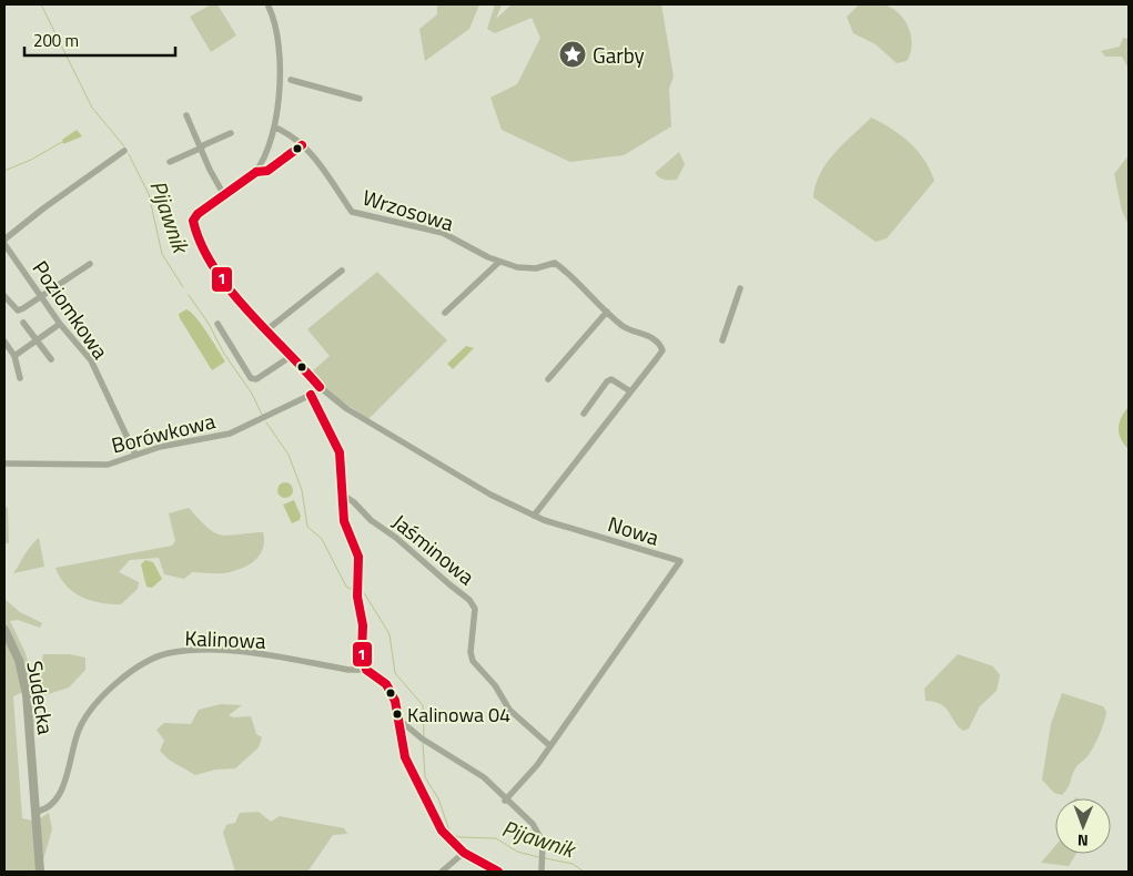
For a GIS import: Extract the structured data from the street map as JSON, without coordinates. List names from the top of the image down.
{
  "streets": {
    "main road": ["Sudecka"],
    "street": [
      "Wrzosowa",
      "Poziomkowa",
      "Borówkowa",
      "Nowa",
      "Jaśminowa",
      "Kalinowa"
    ]
  },
  "crossings": [
    ["Wrzosowa", "Nowa"],
    ["Poziomkowa", "Borówkowa"],
    ["Borówkowa", "Nowa"],
    ["Nowa", "Jaśminowa"],
    ["Kalinowa", "Sudecka"]
  ],
  "water": ["Pijawnik"],
  "places": {
    "place": ["Garby"],
    "other": ["Kalinowa 04"]
  },
  "lines": ["transit line 1"],
  "scale_bar": "200 m",
  "north": "bottom"
}
